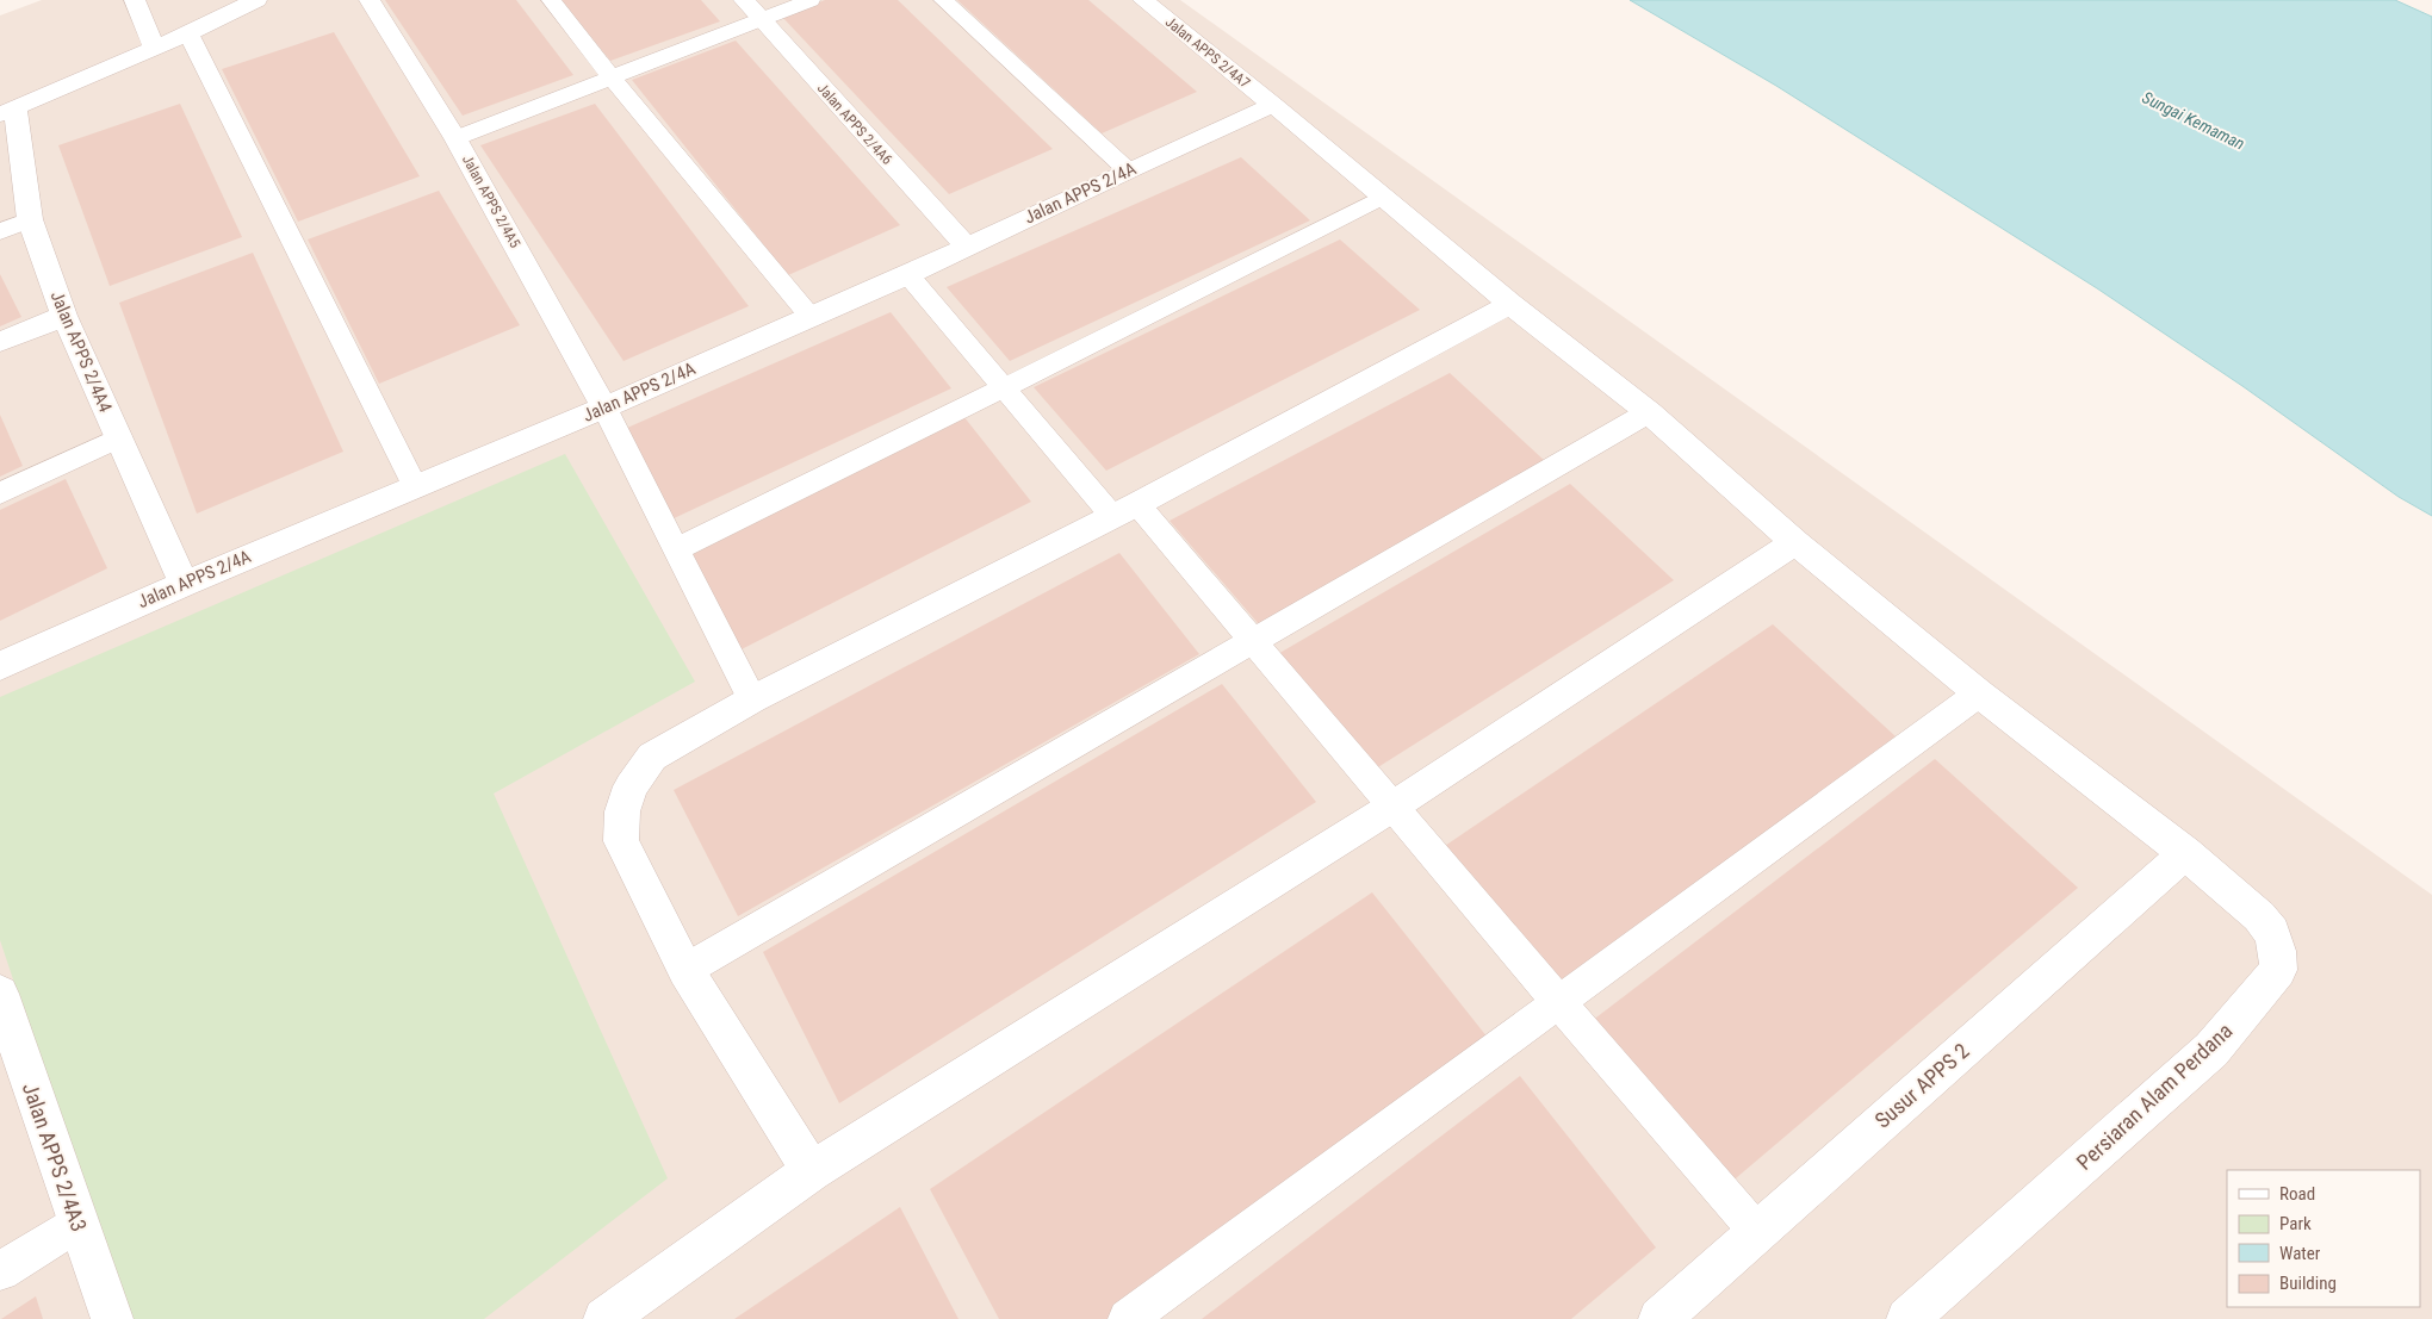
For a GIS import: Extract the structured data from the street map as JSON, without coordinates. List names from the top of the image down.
{
  "streets": {
    "street": [
      "Jalan APPS 2/4A7",
      "Jalan APPS 2/4A6",
      "Jalan APPS 2/4A",
      "Jalan APPS 2/4A5",
      "Jalan APPS 2/4A4",
      "Susur APPS 2",
      "Persiaran Alam Perdana",
      "Jalan APPS 2/4A3"
    ]
  },
  "crossings": [
    ["Jalan APPS 2/4A7", "Jalan APPS 2/4A"],
    ["Jalan APPS 2/4A7", "Persiaran Alam Perdana"],
    ["Jalan APPS 2/4A6", "Jalan APPS 2/4A"],
    ["Jalan APPS 2/4A", "Jalan APPS 2/4A5"],
    ["Jalan APPS 2/4A", "Jalan APPS 2/4A4"],
    ["Susur APPS 2", "Persiaran Alam Perdana"]
  ],
  "water": ["Sungai Kemaman"],
  "legend": [
    "Road",
    "Park",
    "Water",
    "Building"
  ]
}
